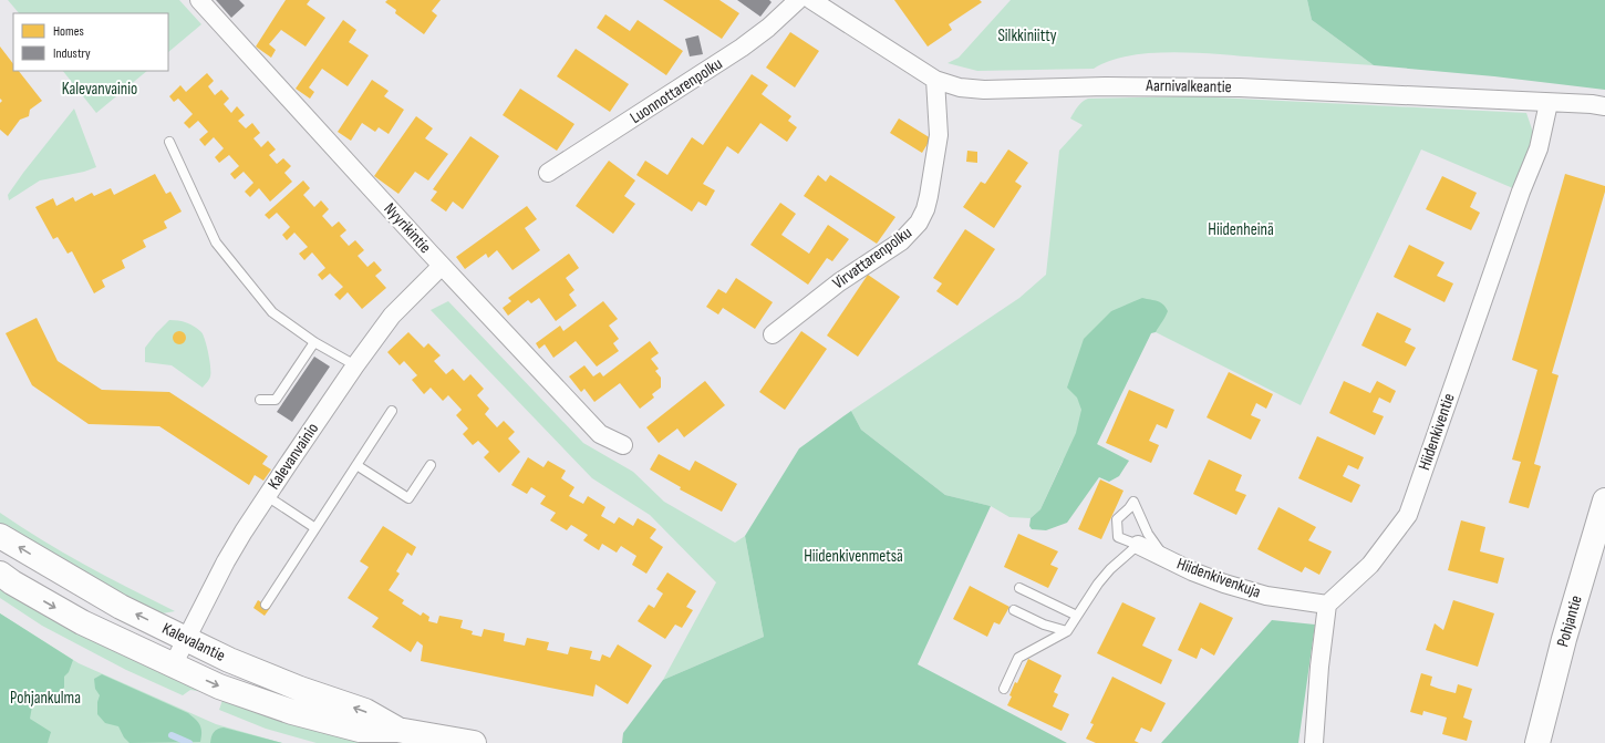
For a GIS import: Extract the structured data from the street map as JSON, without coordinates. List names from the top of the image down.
{
  "streets": {
    "main road": ["Pohjantie", "Kalevalantie"],
    "street": [
      "Aarnivalkeantie",
      "Luonnottarenpolku",
      "Nyyrikintie",
      "Virvattarenpolku",
      "Hiidenkiventie",
      "Kalevanvainio",
      "Hiidenkivenkuja"
    ]
  },
  "crossings": [
    ["Aarnivalkeantie", "Virvattarenpolku"],
    ["Aarnivalkeantie", "Hiidenkiventie"],
    ["Nyyrikintie", "Kalevanvainio"],
    ["Hiidenkiventie", "Hiidenkivenkuja"],
    ["Kalevanvainio", "Kalevalantie"]
  ],
  "parks": [
    "Silkkiniitty",
    "Kalevanvainio",
    "Hiidenheinä",
    "Hiidenkivenmetsä",
    "Pohjankulma"
  ],
  "legend": ["Homes", "Industry"]
}
